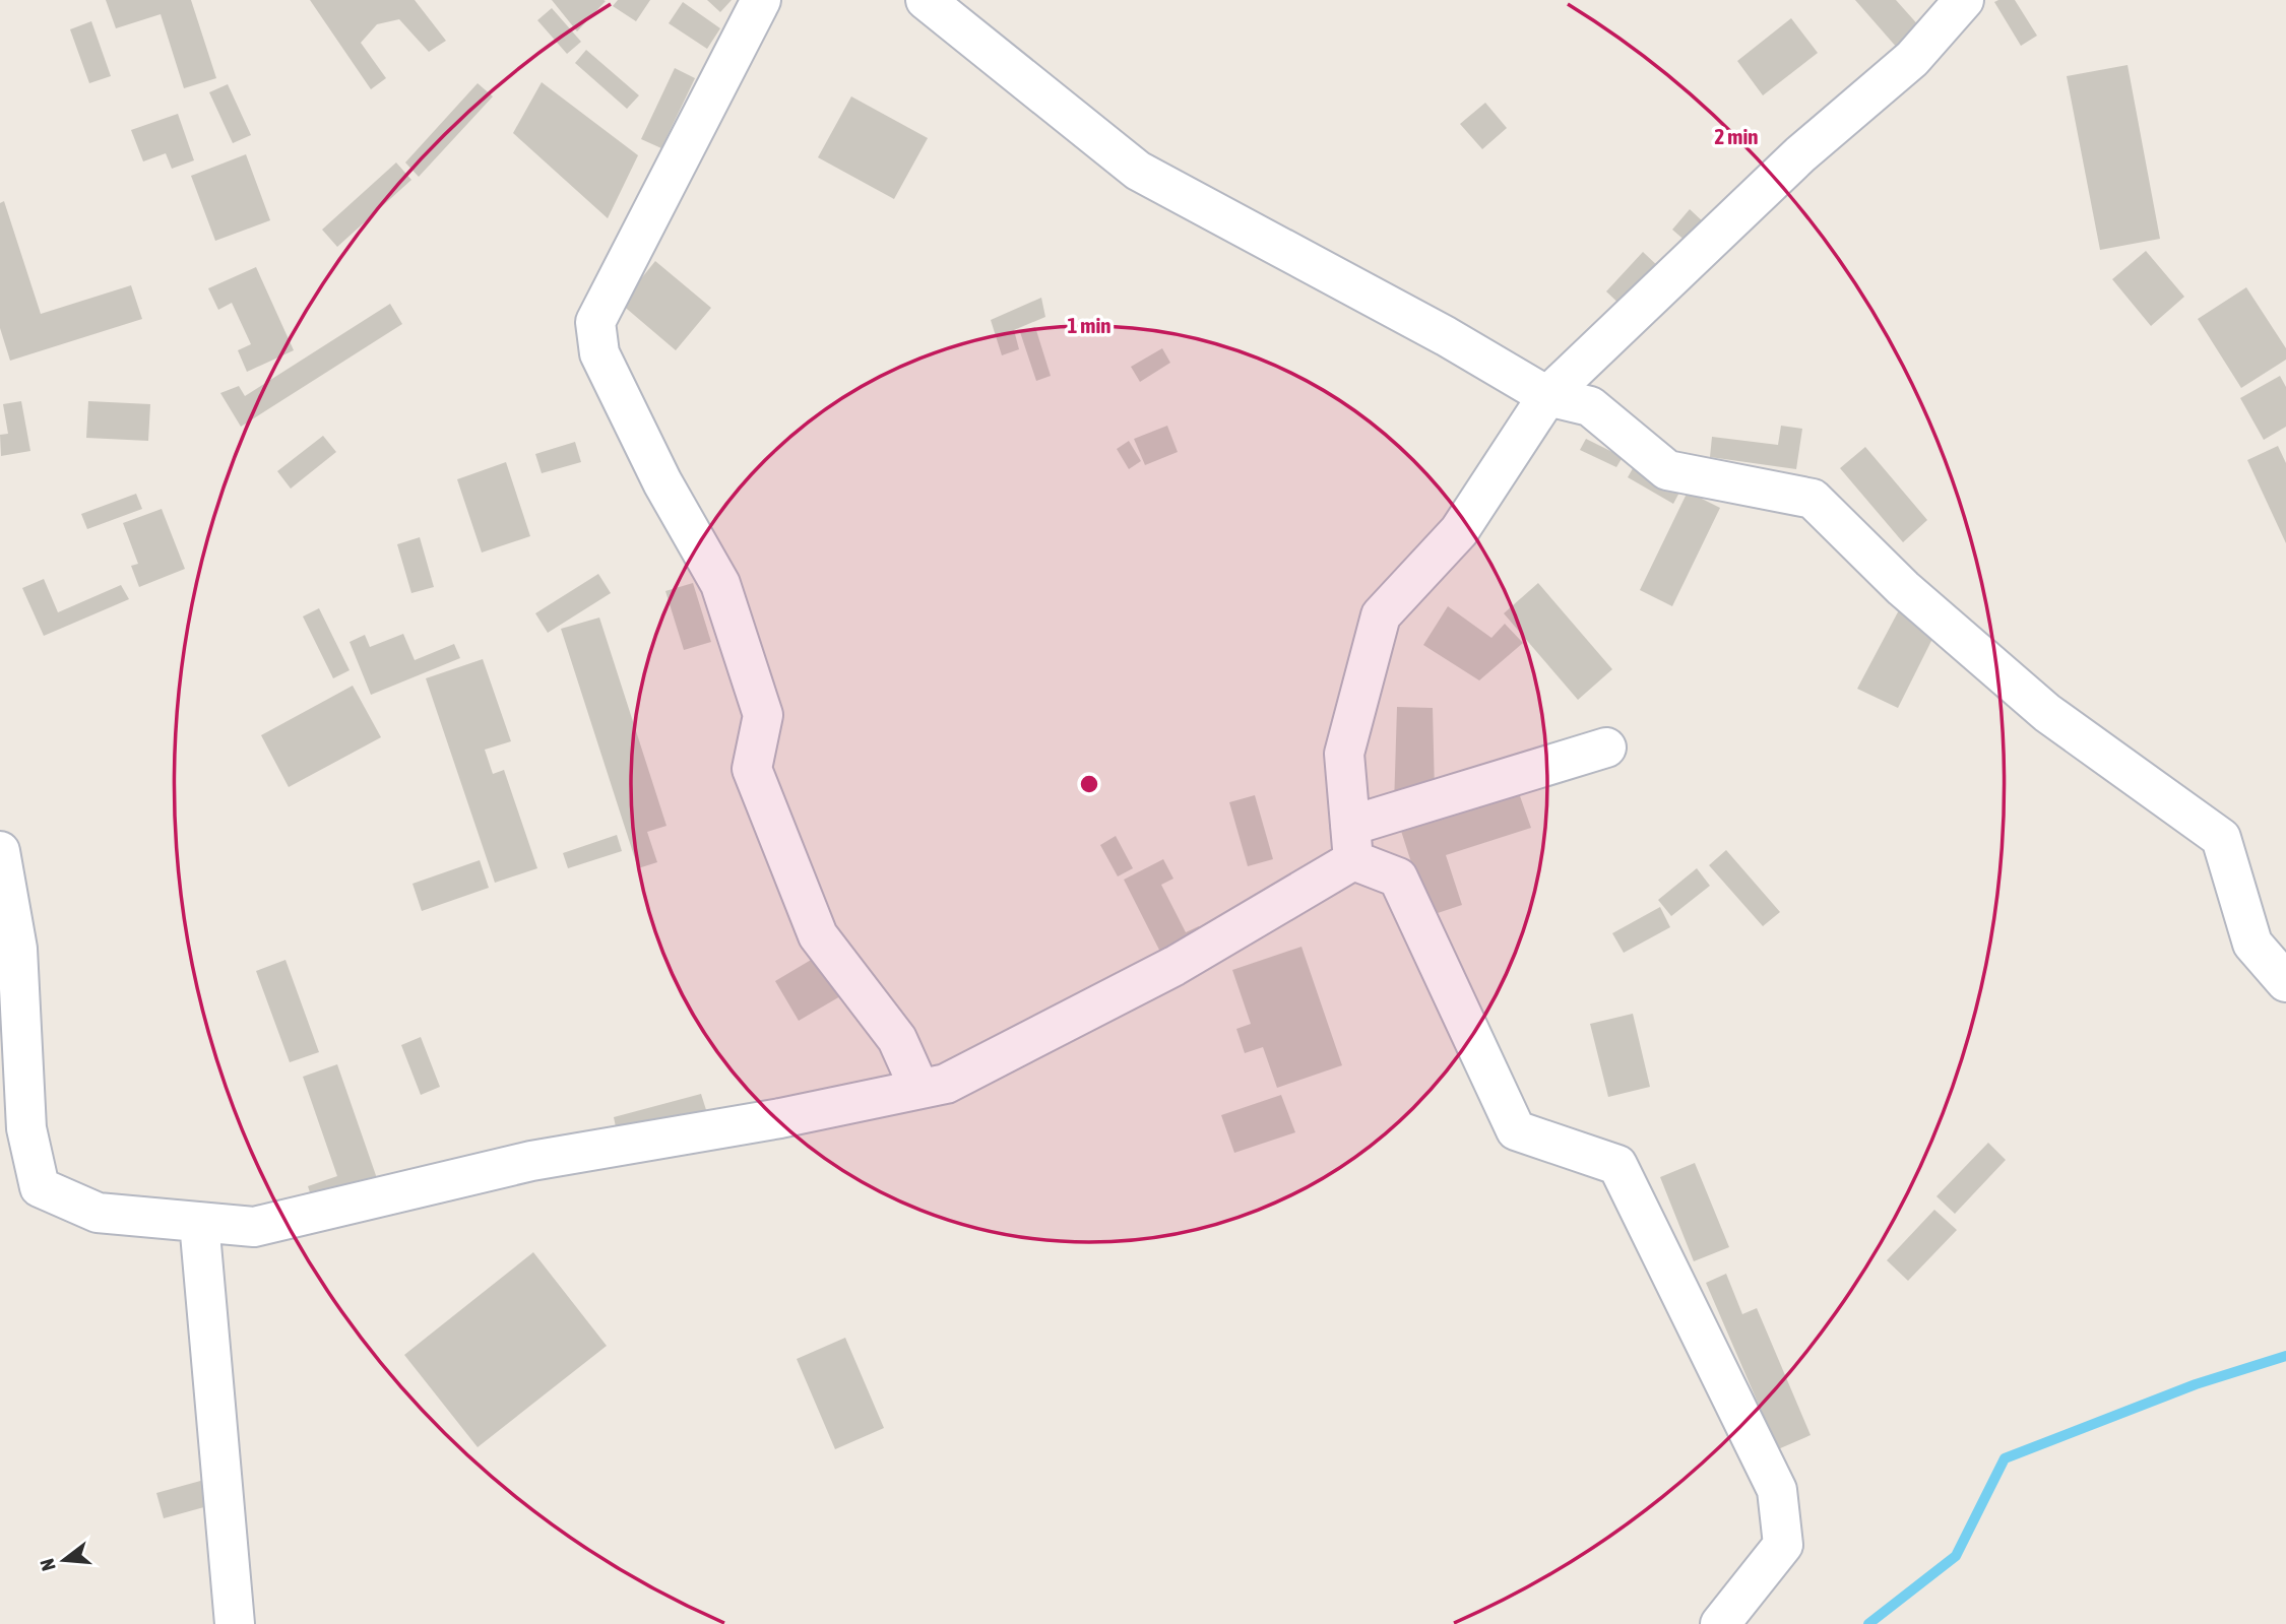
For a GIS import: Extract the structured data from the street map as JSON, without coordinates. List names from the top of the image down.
{
  "north": "left",
  "rings": ["2 min", "1 min"]
}
